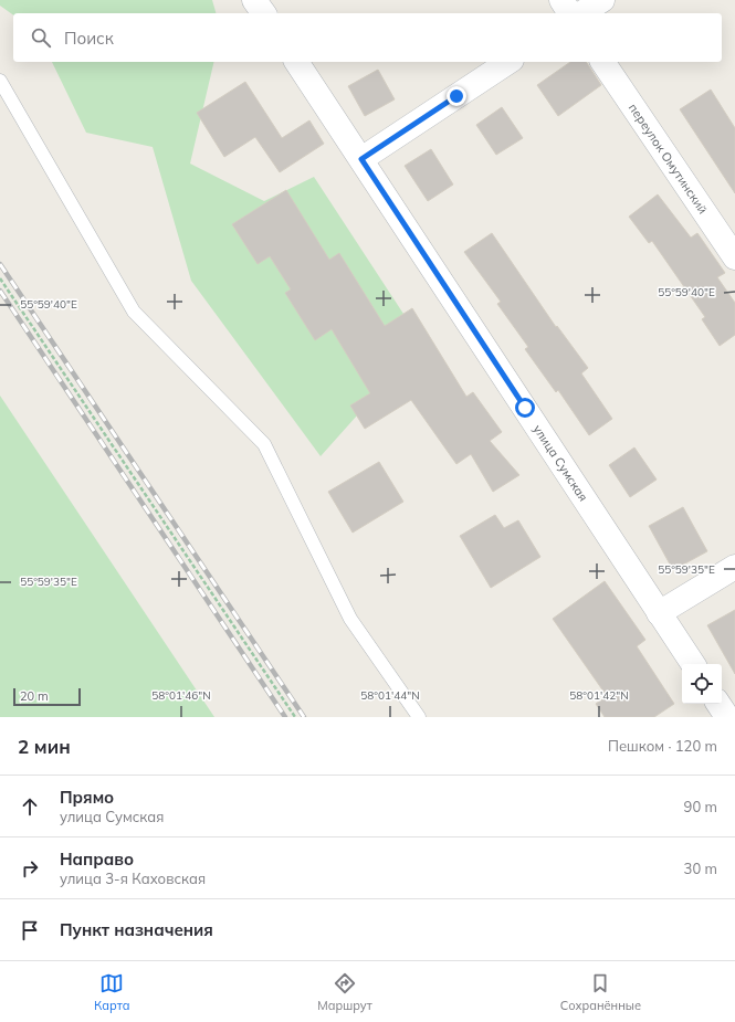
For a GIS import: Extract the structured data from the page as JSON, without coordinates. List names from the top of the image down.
{
  "streets": {
    "street": ["переулок Омутинский", "улица Сумская"]
  },
  "scale_bar": "20 m",
  "page": {
    "search": "Поиск",
    "scale": "20 m",
    "heading": ["2 мин", "Пешком · 120 m"],
    "list": [
      ["Прямо", "улица Сумская", "90 m"],
      ["Направо", "улица 3-я Каховская", "30 m"],
      "Пункт назначения"
    ],
    "nav": ["Карта", "Маршрут", "Сохранённые"]
  },
  "coordinates": [
    "55°59'40\"E",
    "55°59'35\"E",
    "58°01'46\"N",
    "58°01'44\"N",
    "58°01'42\"N"
  ]
}
